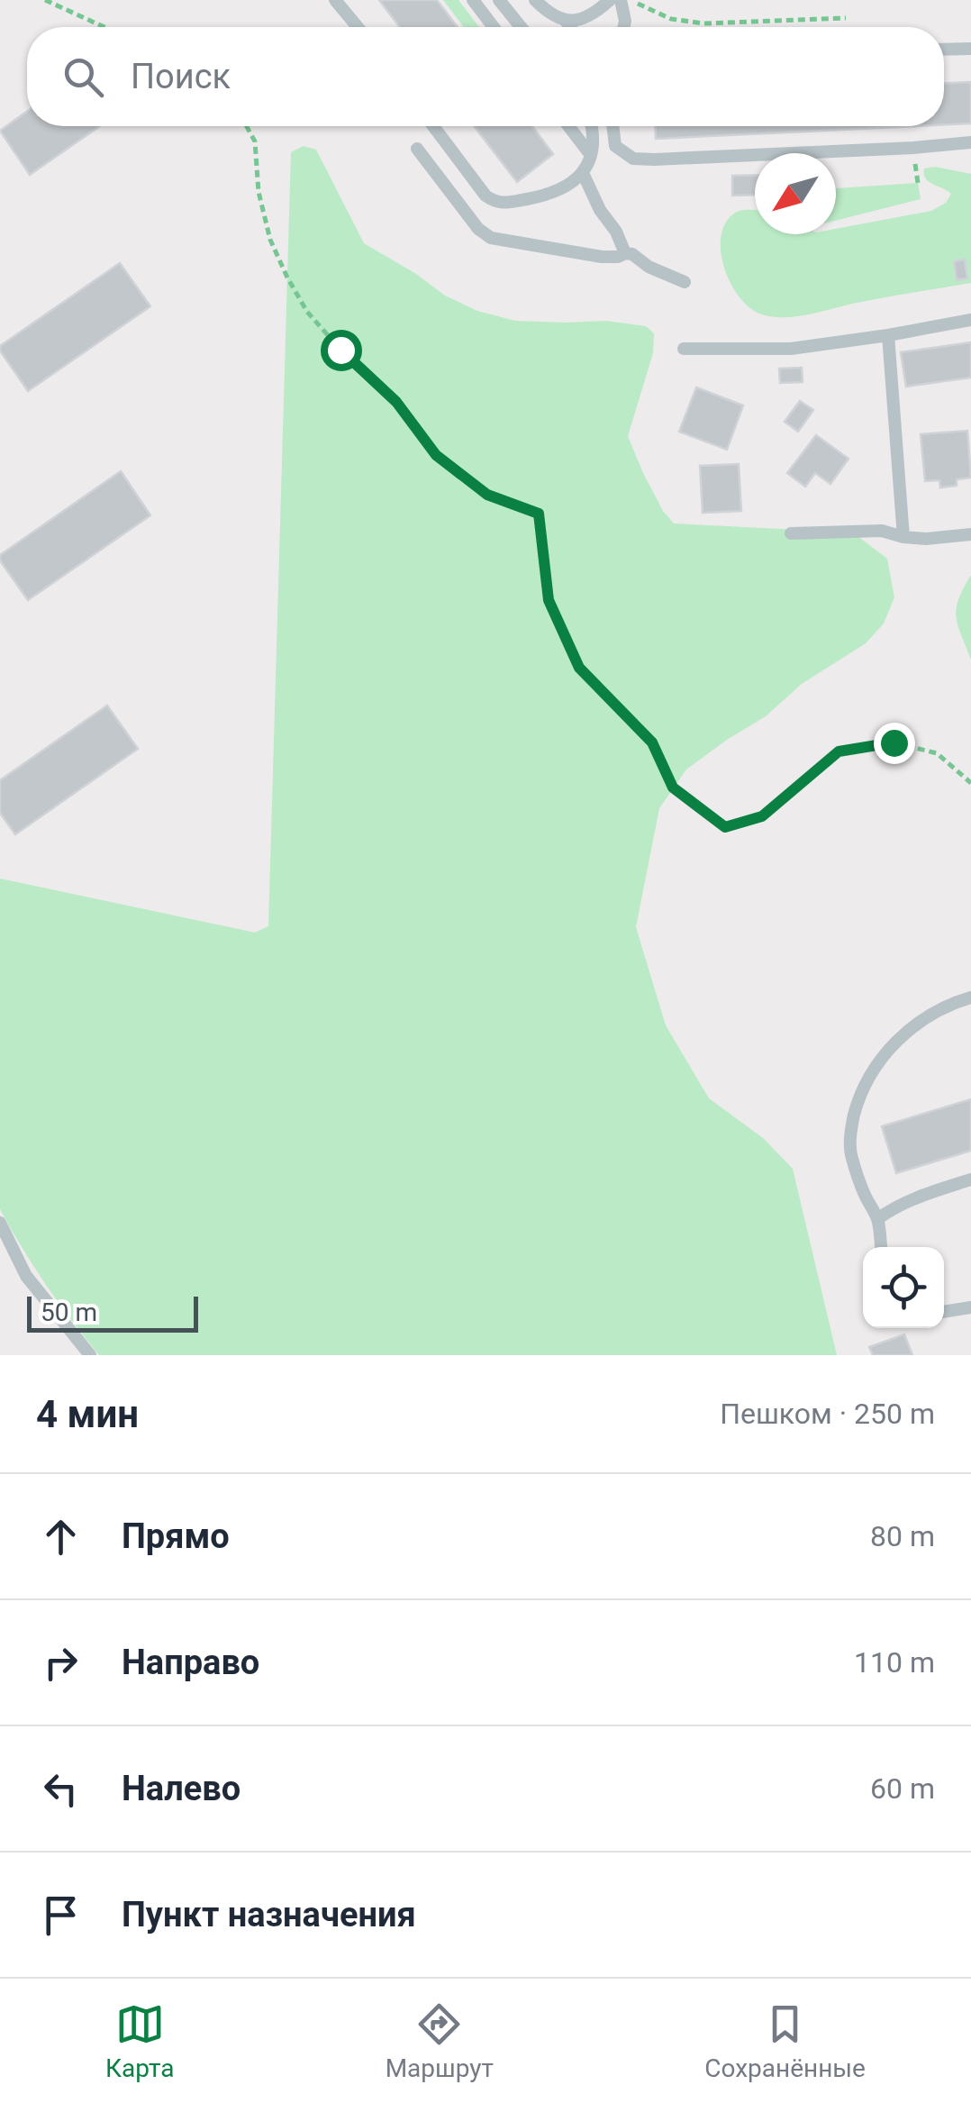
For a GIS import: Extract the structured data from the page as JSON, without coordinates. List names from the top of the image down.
{
  "scale_bar": "50 m",
  "north": "bottom left",
  "page": {
    "search": "Поиск",
    "scale": "50 m",
    "heading": ["4 мин", "Пешком · 250 m"],
    "list": [
      ["Прямо", "80 m"],
      ["Направо", "110 m"],
      ["Налево", "60 m"],
      "Пункт назначения"
    ],
    "nav": ["Карта", "Маршрут", "Сохранённые"]
  }
}
